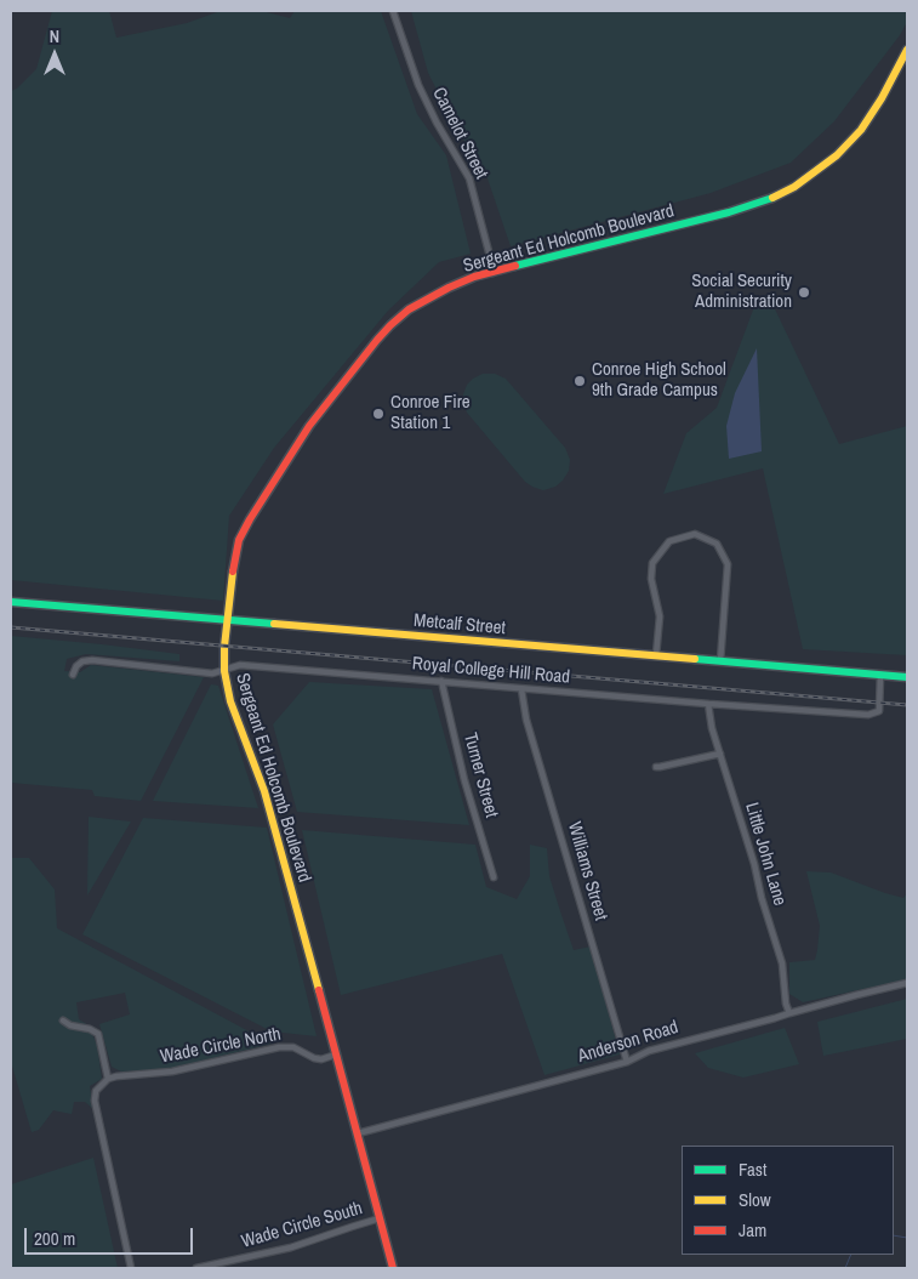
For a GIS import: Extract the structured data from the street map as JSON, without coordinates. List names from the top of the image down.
{
  "streets": {
    "street": [
      "Camelot Street",
      "Sergeant Ed Holcomb Boulevard",
      "Metcalf Street",
      "Royal College Hill Road",
      "Turner Street",
      "Little John Lane",
      "Williams Street",
      "Anderson Road",
      "Wade Circle North",
      "Wade Circle South"
    ]
  },
  "crossings": [
    ["Camelot Street", "Sergeant Ed Holcomb Boulevard"],
    ["Sergeant Ed Holcomb Boulevard", "Metcalf Street"],
    ["Sergeant Ed Holcomb Boulevard", "Royal College Hill Road"],
    ["Sergeant Ed Holcomb Boulevard", "Anderson Road"],
    ["Sergeant Ed Holcomb Boulevard", "Wade Circle North"],
    ["Sergeant Ed Holcomb Boulevard", "Wade Circle South"],
    ["Metcalf Street", "Royal College Hill Road"],
    ["Royal College Hill Road", "Turner Street"],
    ["Royal College Hill Road", "Little John Lane"],
    ["Royal College Hill Road", "Williams Street"],
    ["Little John Lane", "Anderson Road"],
    ["Williams Street", "Anderson Road"]
  ],
  "places": ["Social Security Administration", "Conroe High School 9th Grade Campus", "Conroe Fire Station 1"],
  "legend": ["Fast", "Slow", "Jam"],
  "scale_bar": "200 m",
  "north": "top"
}
